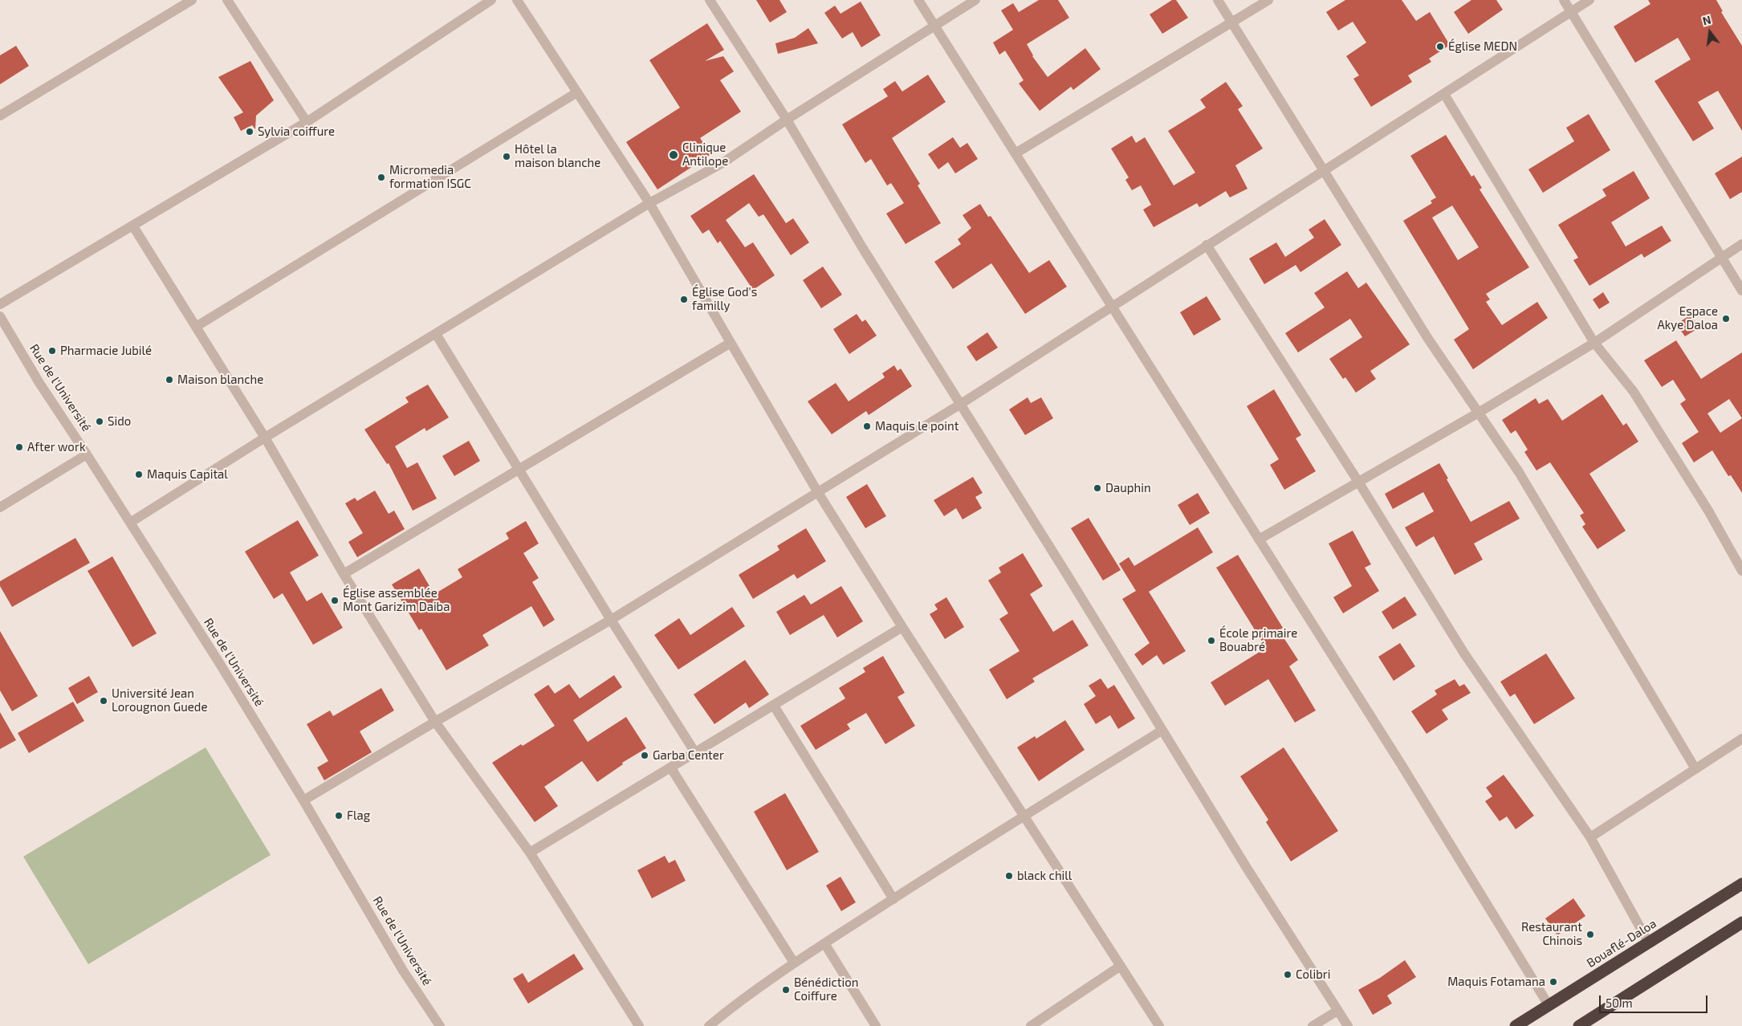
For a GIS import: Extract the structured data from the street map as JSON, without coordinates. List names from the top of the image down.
{
  "streets": {
    "highway": ["Bouaflé-Daloa"],
    "street": ["Rue de l'Université"]
  },
  "places": [
    "Église MEDN",
    "Sylvia coiffure",
    "Clinique Antilope",
    "Hôtel la maison blanche",
    "Micromedia formation ISGC",
    "Église God's familly",
    "Espace Akye Daloa",
    "Pharmacie Jubilé",
    "Maison blanche",
    "Sido",
    "Maquis le point",
    "After work",
    "Maquis Capital",
    "Dauphin",
    "Église assemblée Mont Garizim Daiba",
    "École primaire Bouabré",
    "Université Jean Lorougnon Guede",
    "Garba Center",
    "Flag",
    "black chill",
    "Restaurant Chinois",
    "Colibri",
    "Maquis Fotamana",
    "Bénédiction Coiffure"
  ],
  "scale_bar": "50 m",
  "north": "top"
}
